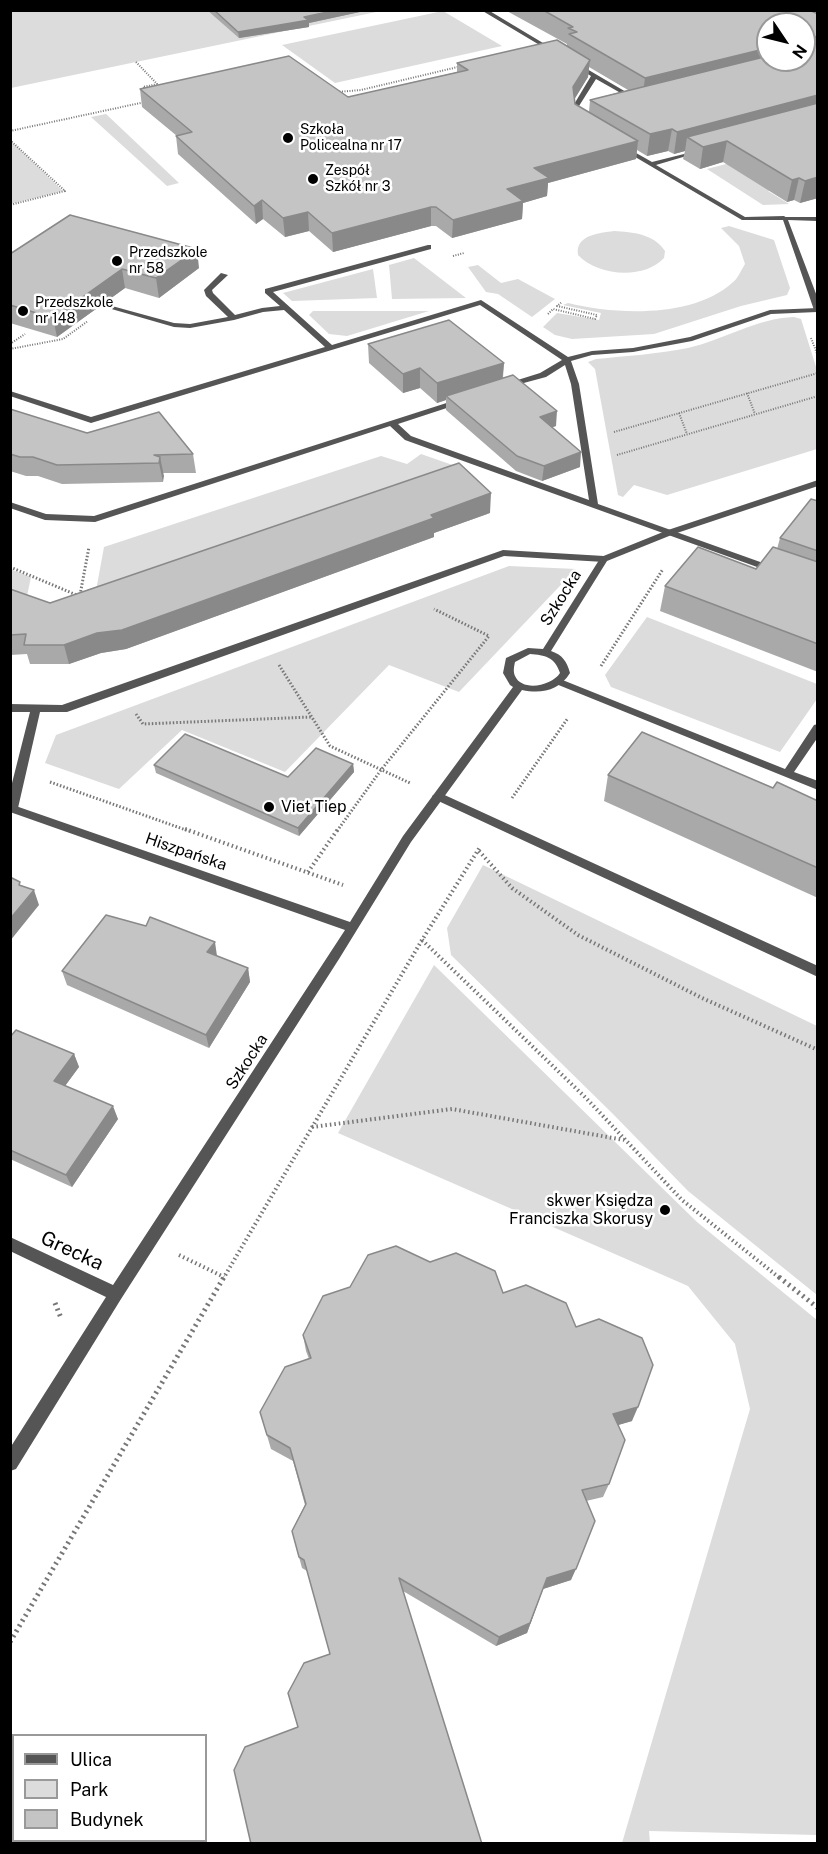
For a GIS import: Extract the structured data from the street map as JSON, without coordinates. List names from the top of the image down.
{
  "streets": {
    "street": ["Szkocka", "Hiszpańska", "Grecka"]
  },
  "crossings": [
    ["Szkocka", "Hiszpańska"],
    ["Szkocka", "Grecka"]
  ],
  "places": [
    "Szkoła Policealna nr 17",
    "Zespół Szkół nr 3",
    "Przedszkole nr 58",
    "Przedszkole nr 148",
    "Viet Tiep",
    "skwer Księdza Franciszka Skorusy"
  ],
  "legend": ["Ulica", "Park", "Budynek"],
  "north": "bottom right"
}
